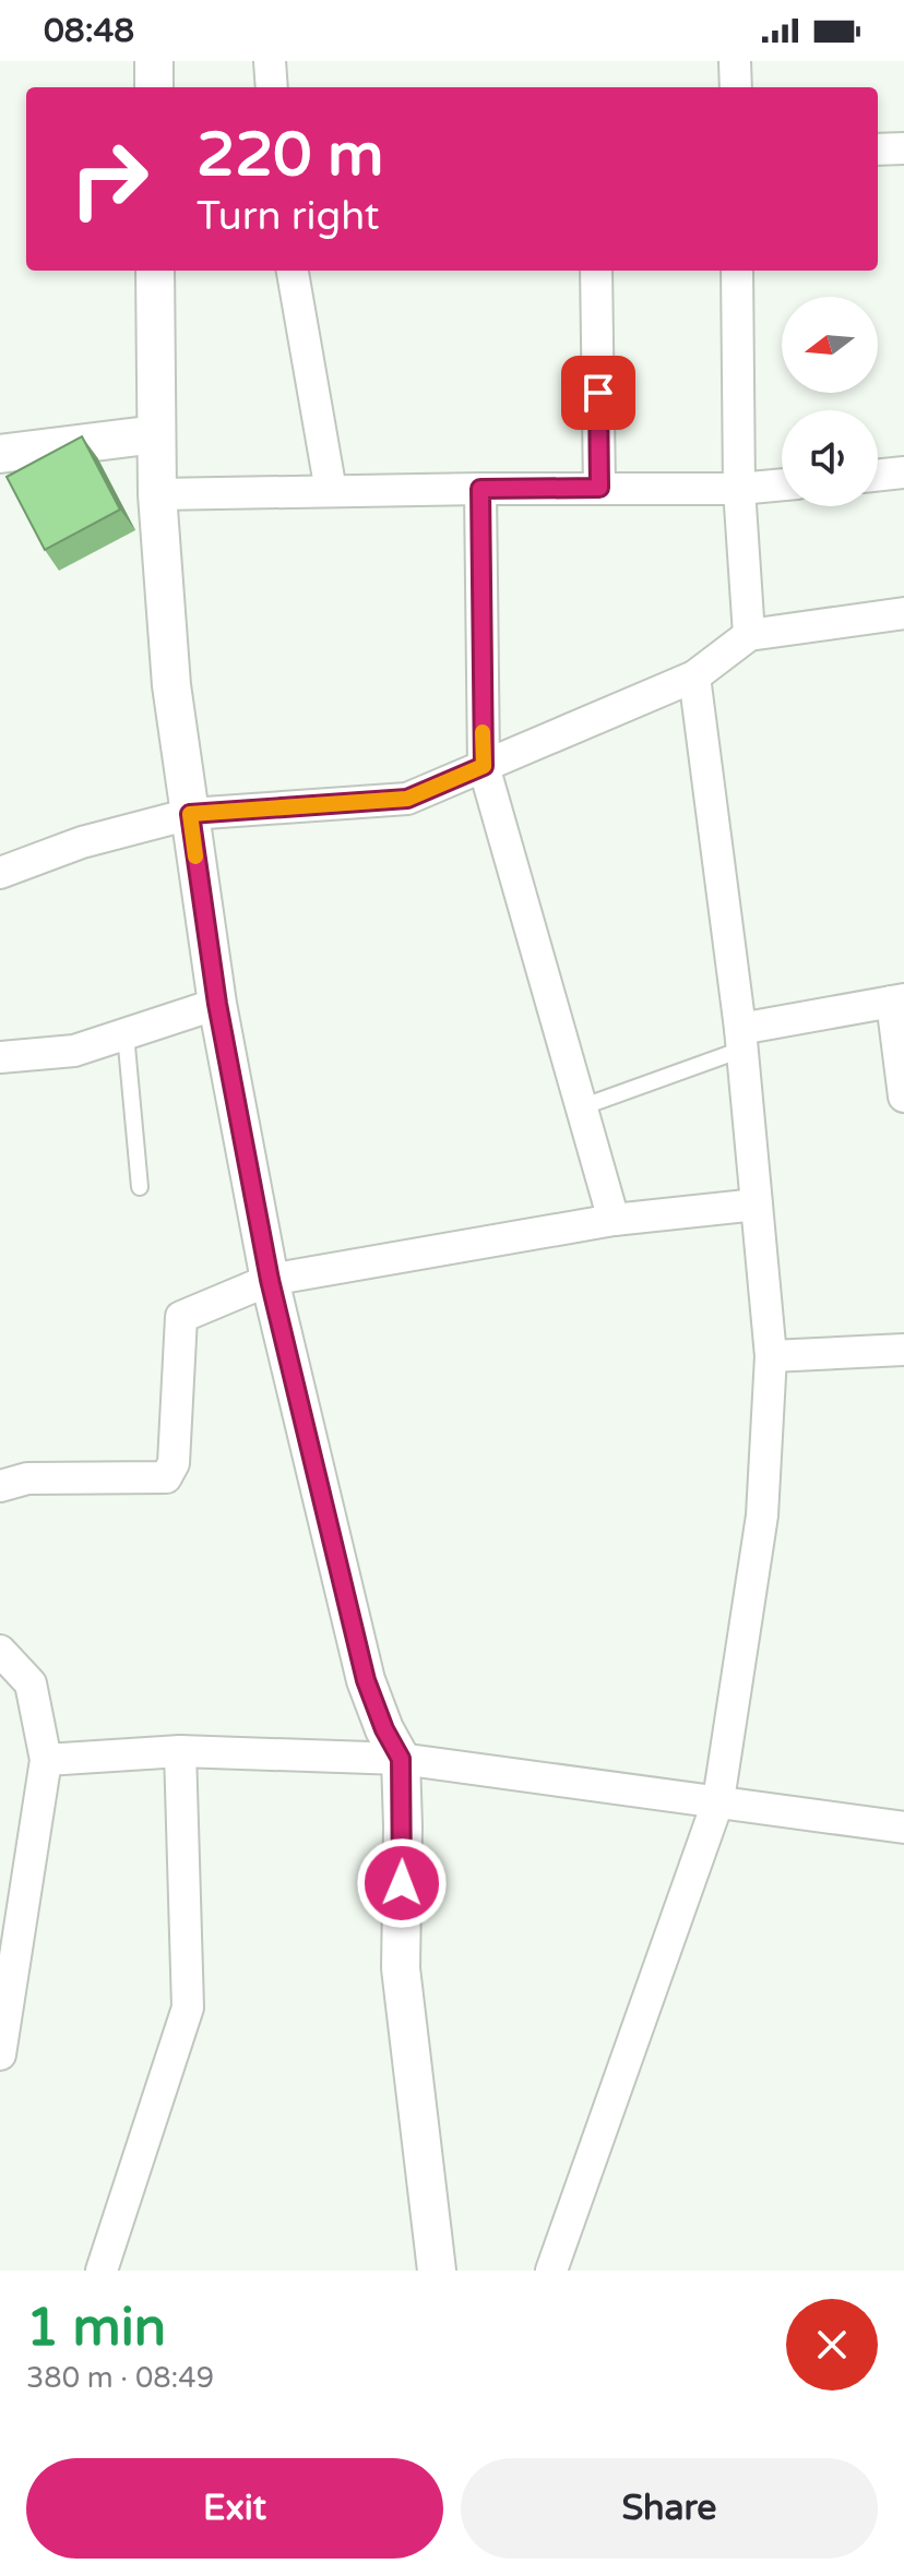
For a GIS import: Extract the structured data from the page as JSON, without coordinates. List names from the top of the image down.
{
  "north": "left",
  "page": {
    "status": "08:48",
    "turn": ["220 m", "Turn right"],
    "heading": ["1 min", "380 m · 08:49"],
    "buttons": ["Exit", "Share"]
  }
}
